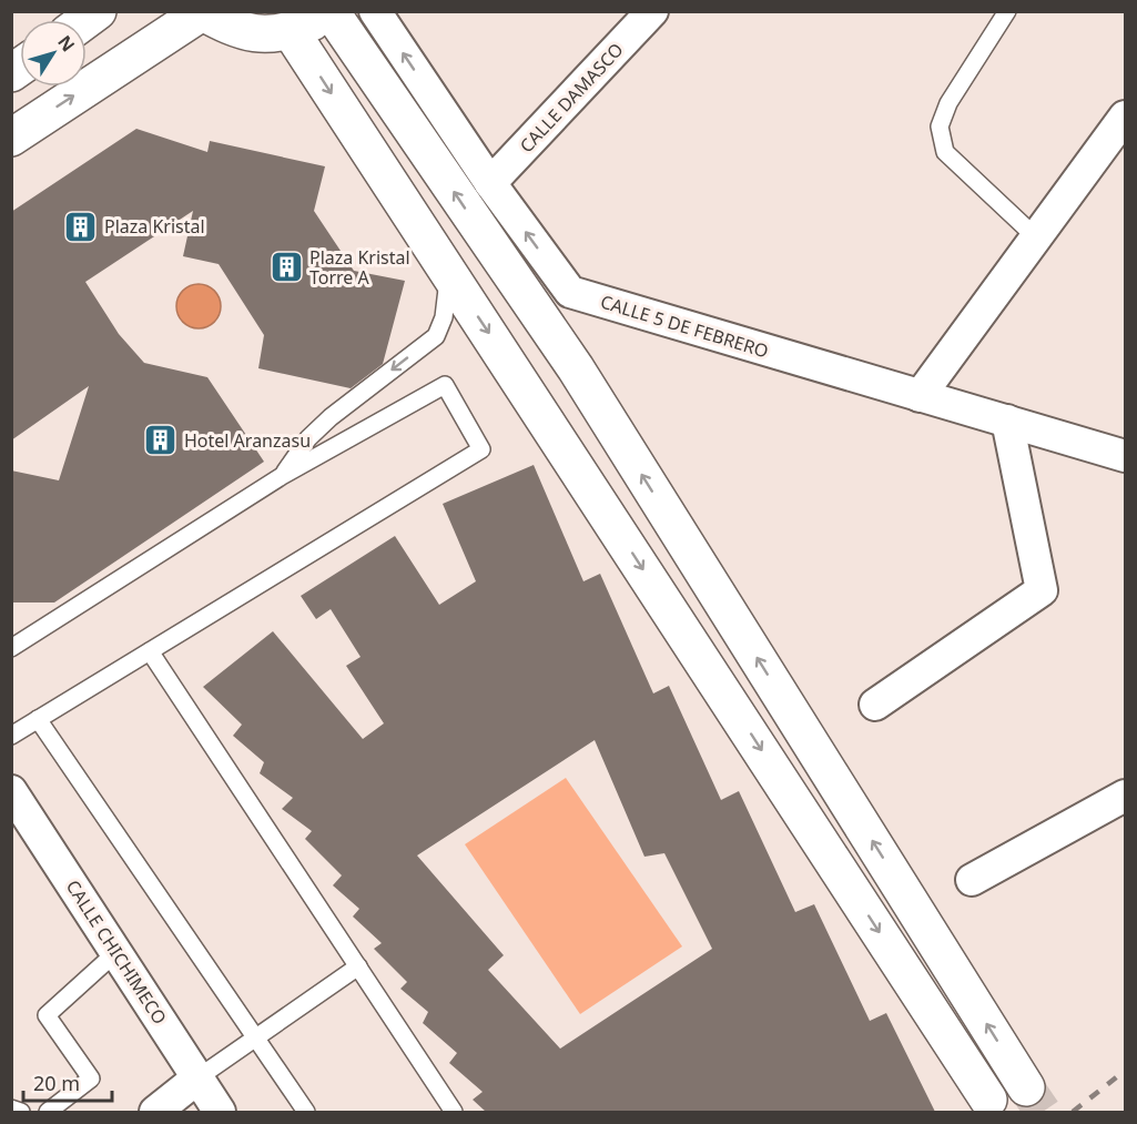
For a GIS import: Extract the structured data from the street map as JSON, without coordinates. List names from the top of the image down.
{
  "streets": {
    "street": ["CALLE DAMASCO", "CALLE 5 DE FEBRERO", "CALLE CHICHIMECO"]
  },
  "crossings": [
    ["CALLE DAMASCO", "CALLE 5 DE FEBRERO"]
  ],
  "one_way": ["CALLE 5 DE FEBRERO"],
  "places": {
    "building": ["Plaza Kristal", "Plaza Kristal Torre A", "Hotel Aranzasu"]
  },
  "scale_bar": "20 m",
  "north": "top right"
}
